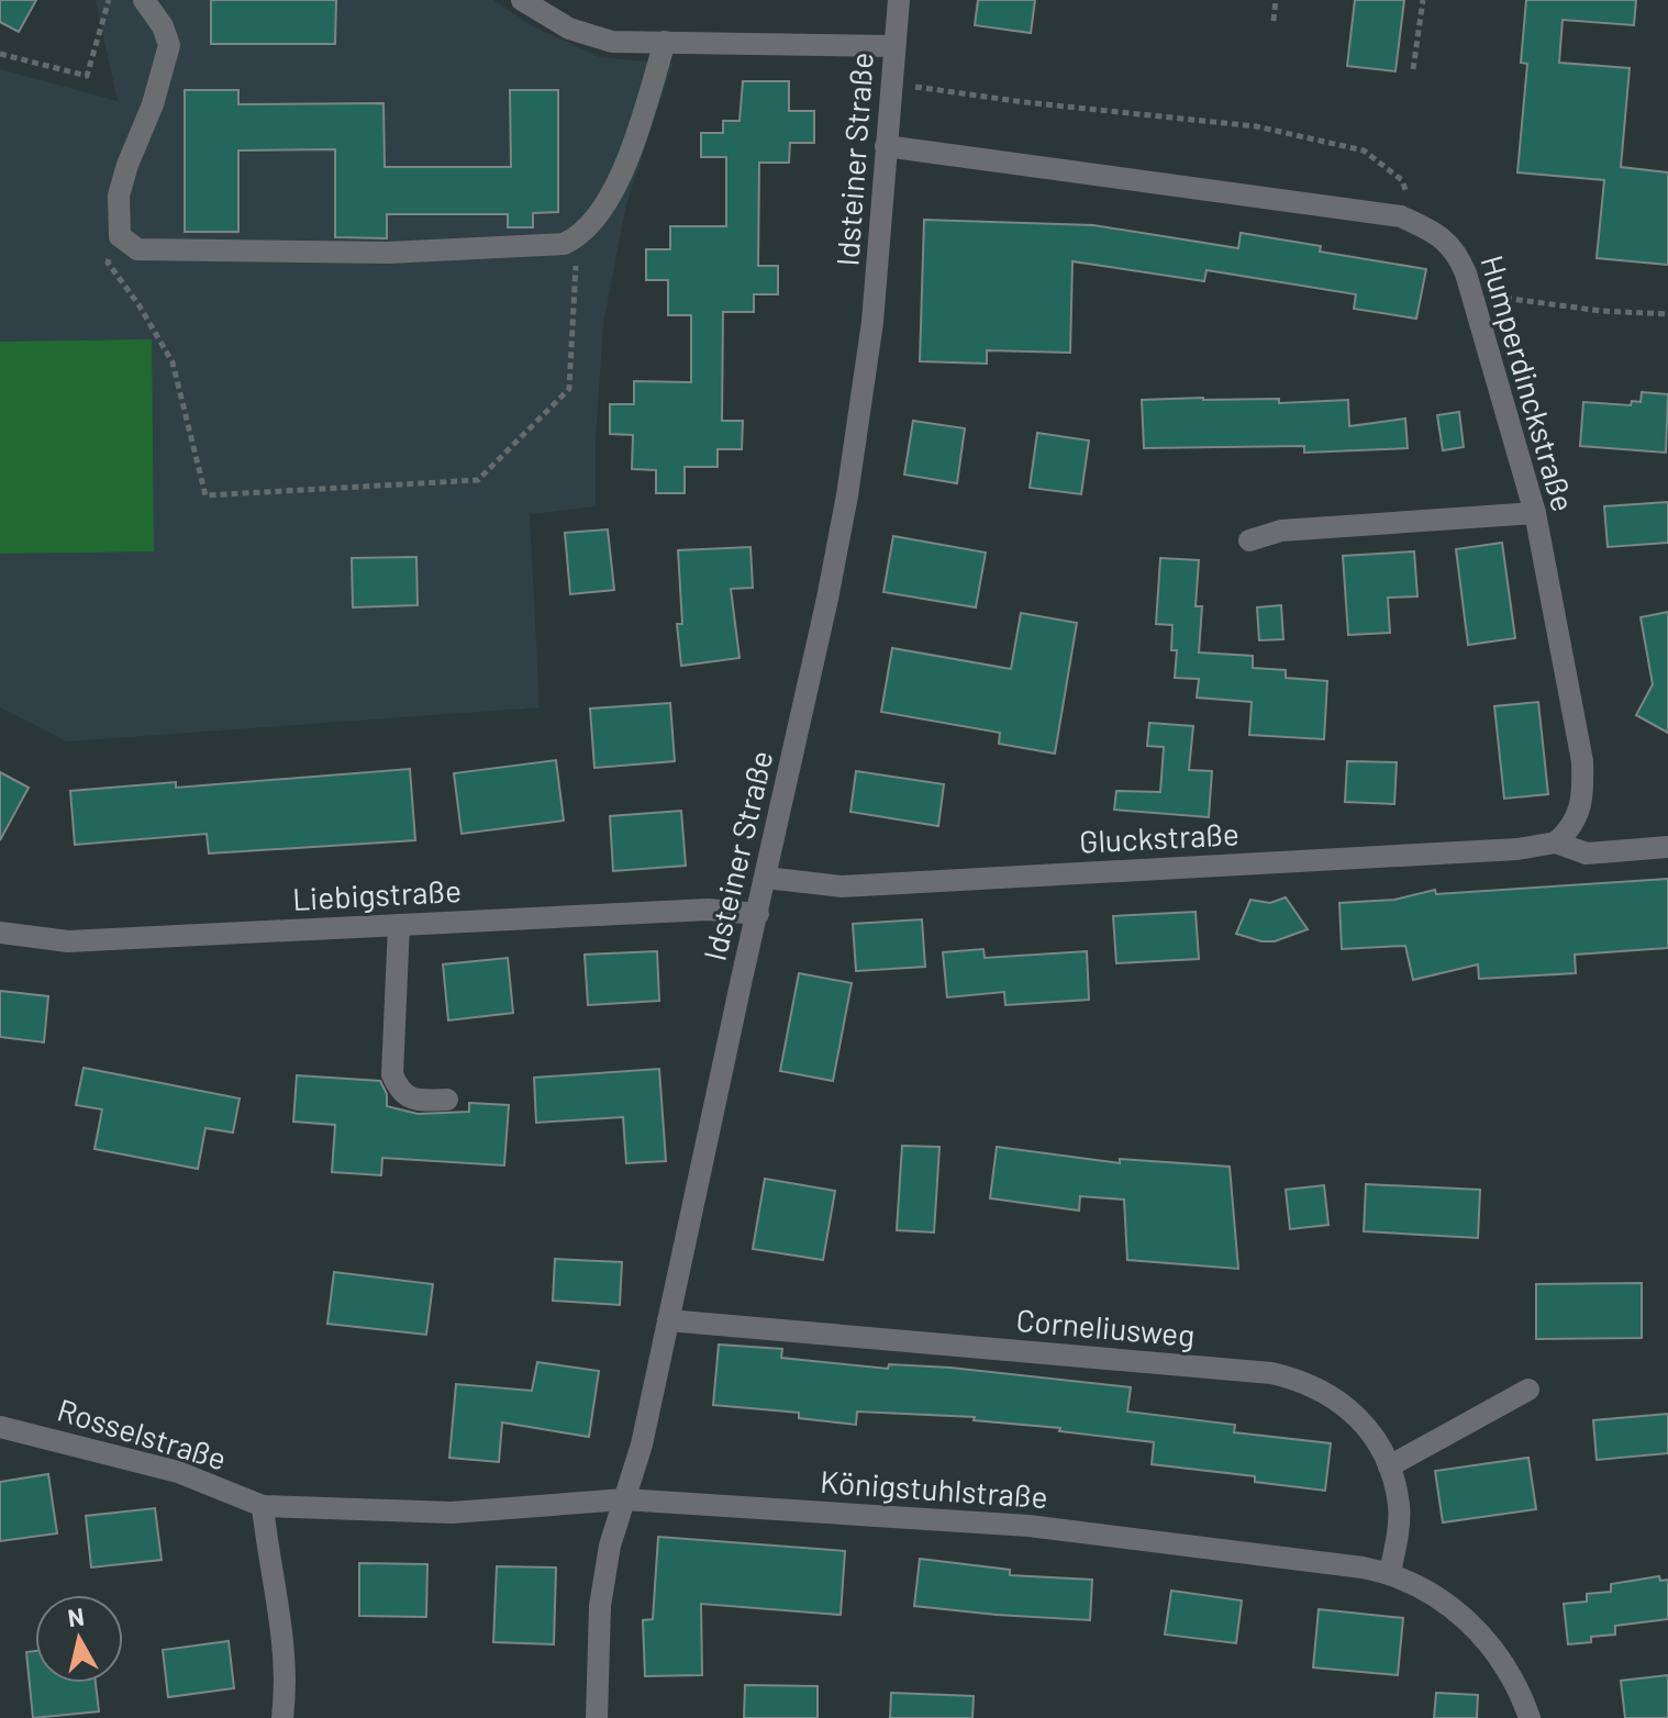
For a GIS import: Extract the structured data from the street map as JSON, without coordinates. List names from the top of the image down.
{
  "streets": {
    "street": [
      "Idsteiner Straße",
      "Humperdinckstraße",
      "Gluckstraße",
      "Liebigstraße",
      "Corneliusweg",
      "Rosselstraße",
      "Königstuhlstraße"
    ]
  },
  "crossings": [
    ["Idsteiner Straße", "Humperdinckstraße"],
    ["Idsteiner Straße", "Gluckstraße"],
    ["Idsteiner Straße", "Liebigstraße"],
    ["Idsteiner Straße", "Corneliusweg"],
    ["Idsteiner Straße", "Königstuhlstraße"],
    ["Humperdinckstraße", "Gluckstraße"],
    ["Corneliusweg", "Königstuhlstraße"],
    ["Rosselstraße", "Königstuhlstraße"]
  ],
  "north": "top"
}
